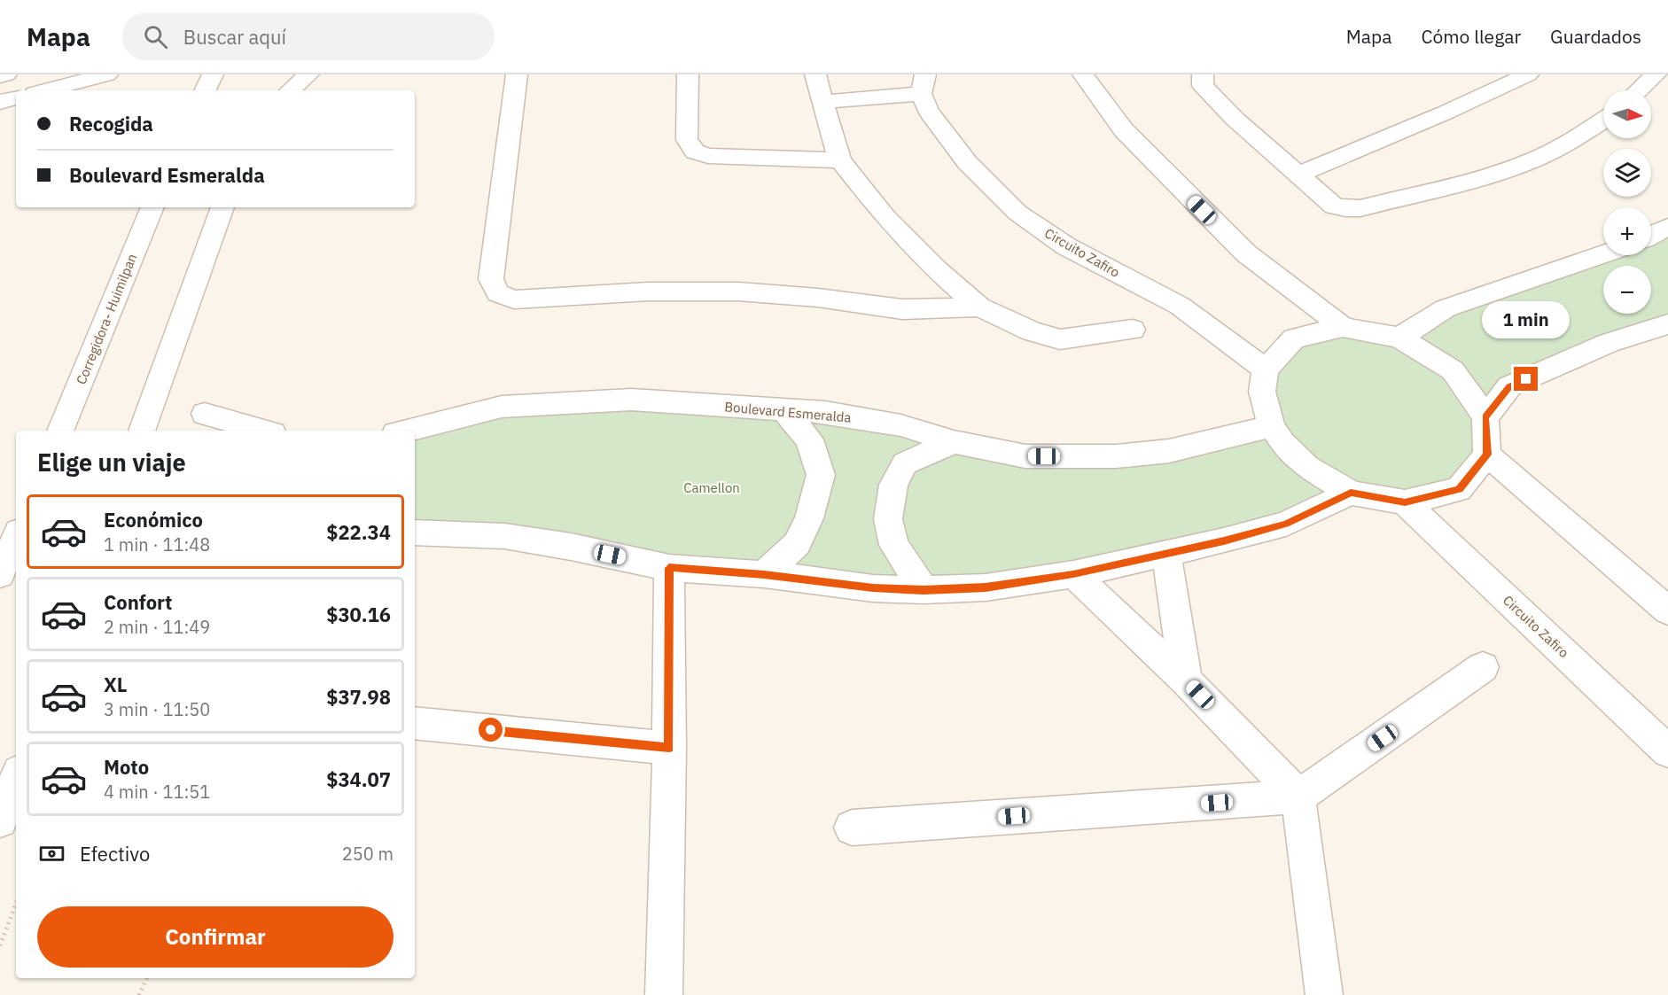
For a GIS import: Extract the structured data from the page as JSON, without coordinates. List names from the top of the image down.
{
  "streets": {
    "street": ["Circuito Zafiro", "Corregidora- Huimilpan", "Boulevard Esmeralda"]
  },
  "parks": ["Camellon"],
  "north": "right",
  "page": {
    "header": "Mapa",
    "search": "Buscar aquí",
    "nav": ["Mapa", "Cómo llegar", "Guardados"],
    "map_buttons": ["+", "−"],
    "banner": ["Recogida", "Boulevard Esmeralda"],
    "bubble": "1 min",
    "heading": "Elige un viaje",
    "list": [
      {
        "name": "Económico",
        "note": "1 min · 11:48",
        "value": "$22.34"
      },
      {
        "name": "Confort",
        "note": "2 min · 11:49",
        "value": "$30.16"
      },
      {
        "name": "XL",
        "note": "3 min · 11:50",
        "value": "$37.98"
      },
      {
        "name": "Moto",
        "note": "4 min · 11:51",
        "value": "$34.07"
      }
    ],
    "pay": ["Efectivo", "250 m"],
    "buttons": "Confirmar"
  }
}
